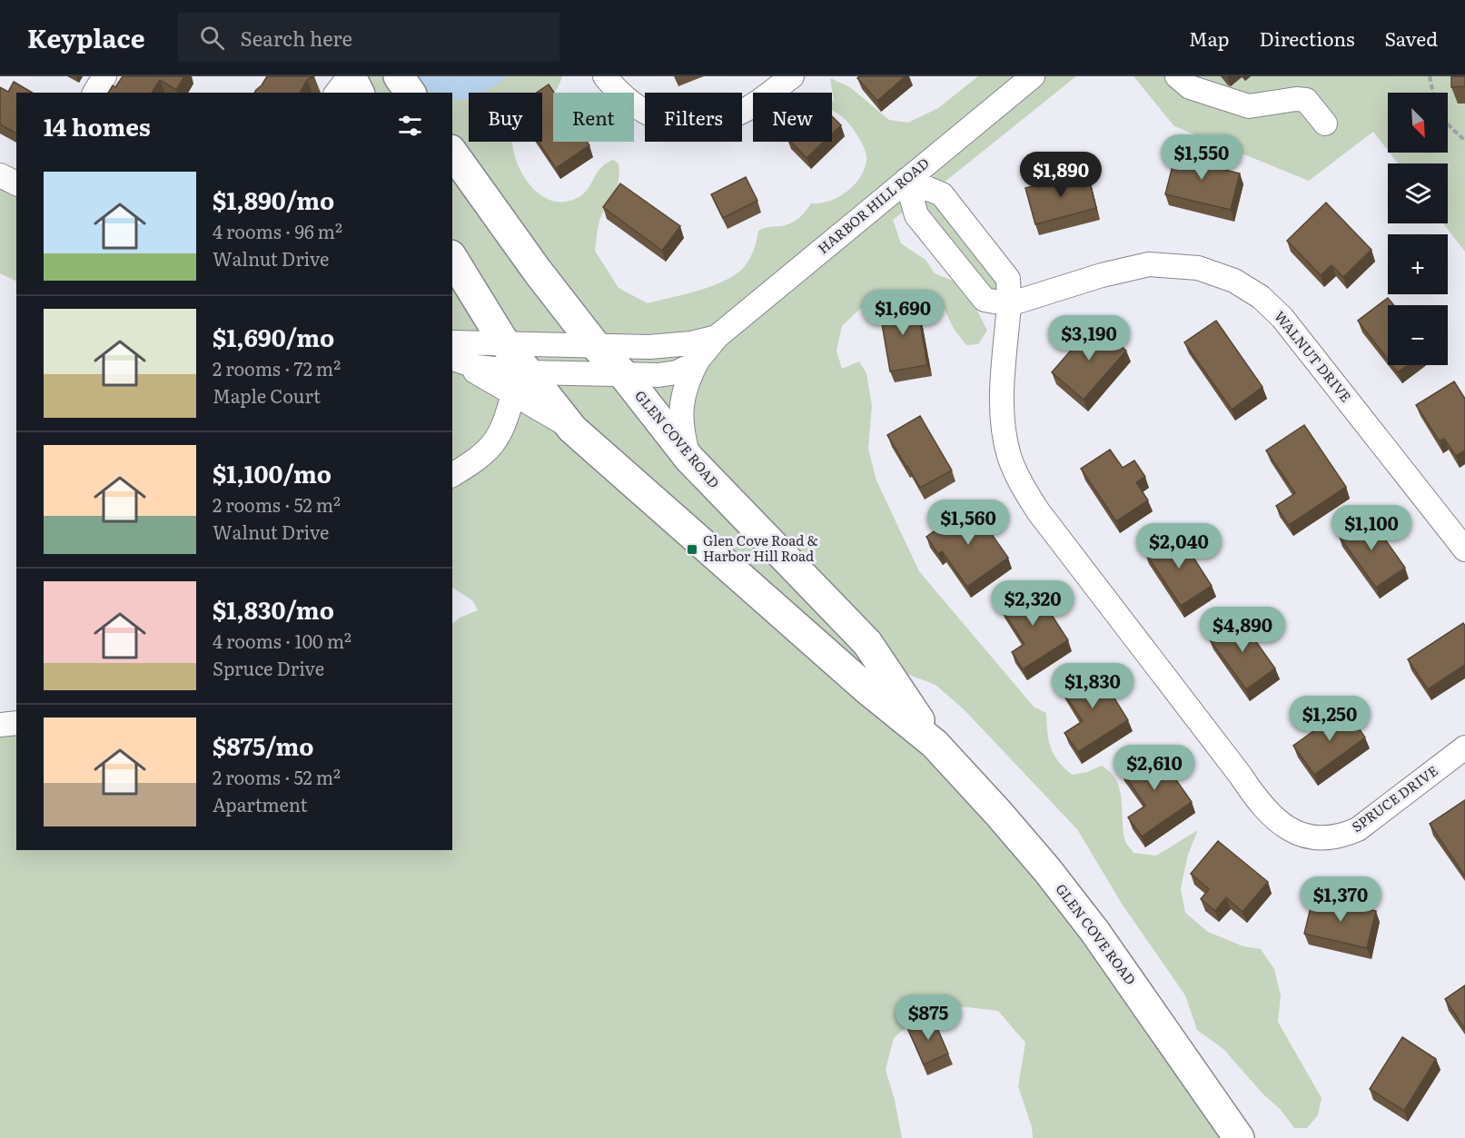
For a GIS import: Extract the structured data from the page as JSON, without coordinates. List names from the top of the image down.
{
  "streets": {
    "main road": ["GLEN COVE ROAD"],
    "street": ["HARBOR HILL ROAD", "WALNUT DRIVE", "SPRUCE DRIVE"]
  },
  "crossings": [
    ["HARBOR HILL ROAD", "GLEN COVE ROAD"],
    ["HARBOR HILL ROAD", "SPRUCE DRIVE"],
    ["WALNUT DRIVE", "SPRUCE DRIVE"]
  ],
  "places": {
    "transit": ["Glen Cove Road & Harbor Hill Road"]
  },
  "north": "bottom right",
  "page": {
    "header": "Keyplace",
    "search": "Search here",
    "nav": ["Map", "Directions", "Saved"],
    "map_buttons": ["+", "−"],
    "chip": [
      "Buy",
      "Rent",
      "Filters",
      "New"
    ],
    "heading": "14 homes",
    "price": [
      "$1,550",
      "$1,890",
      "$1,690",
      "$3,190",
      "$1,560",
      "$1,100",
      "$2,040",
      "$2,320",
      "$4,890",
      "$1,830",
      "$1,250",
      "$2,610",
      "$1,370",
      "$875"
    ],
    "list": [
      {
        "name": "$1,890/mo",
        "note": "4 rooms · 96 m² · Walnut Drive"
      },
      {
        "name": "$1,690/mo",
        "note": "2 rooms · 72 m² · Maple Court"
      },
      {
        "name": "$1,100/mo",
        "note": "2 rooms · 52 m² · Walnut Drive"
      },
      {
        "name": "$1,830/mo",
        "note": "4 rooms · 100 m² · Spruce Drive"
      },
      {
        "name": "$875/mo",
        "note": "2 rooms · 52 m² · Apartment"
      }
    ]
  }
}
